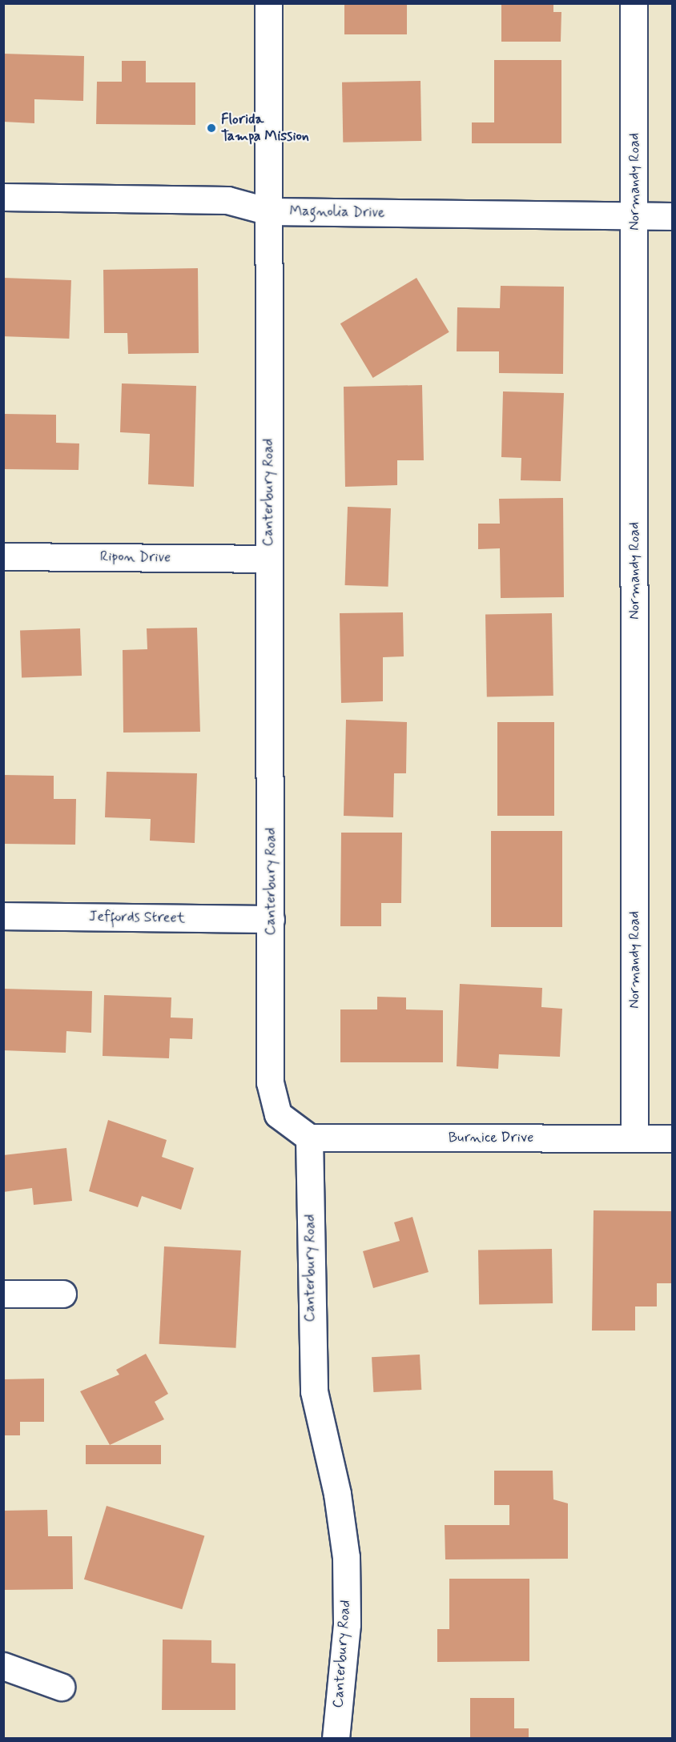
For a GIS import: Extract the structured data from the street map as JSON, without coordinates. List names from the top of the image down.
{
  "streets": {
    "street": [
      "Normandy Road",
      "Magnolia Drive",
      "Canterbury Road",
      "Ripon Drive",
      "Jeffords Street",
      "Burnice Drive"
    ]
  },
  "crossings": [
    ["Normandy Road", "Magnolia Drive"],
    ["Normandy Road", "Burnice Drive"],
    ["Magnolia Drive", "Canterbury Road"],
    ["Canterbury Road", "Ripon Drive"],
    ["Canterbury Road", "Jeffords Street"],
    ["Canterbury Road", "Burnice Drive"]
  ],
  "places": ["Florida Tampa Mission"]
}
